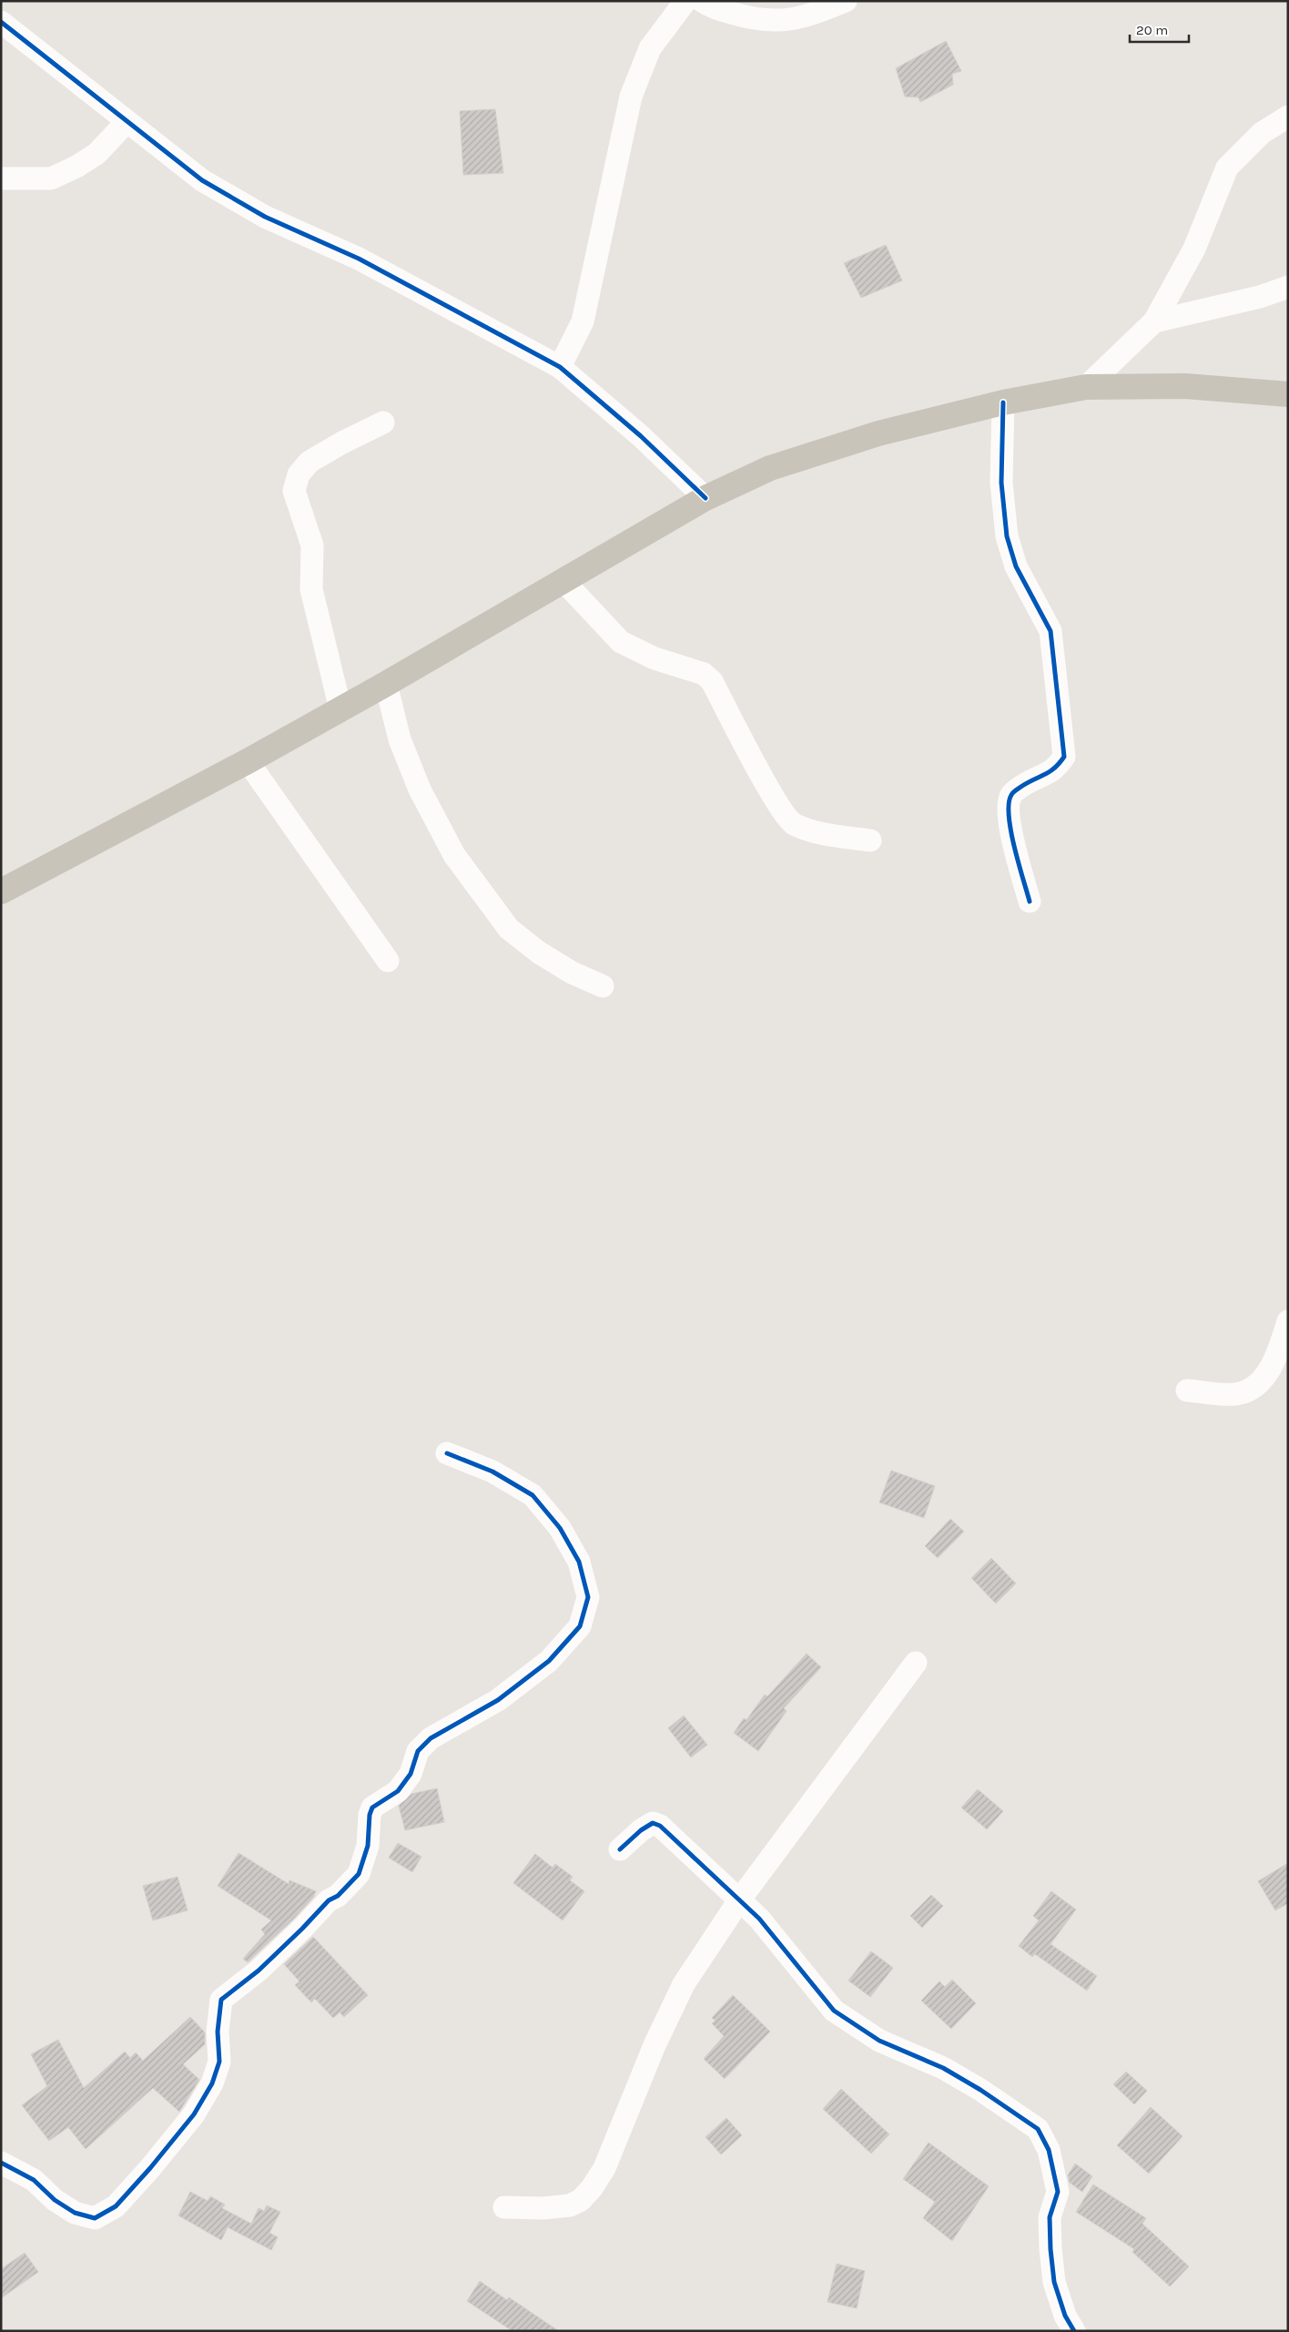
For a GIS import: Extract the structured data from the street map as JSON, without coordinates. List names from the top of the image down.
{
  "scale_bar": "20 m"
}
